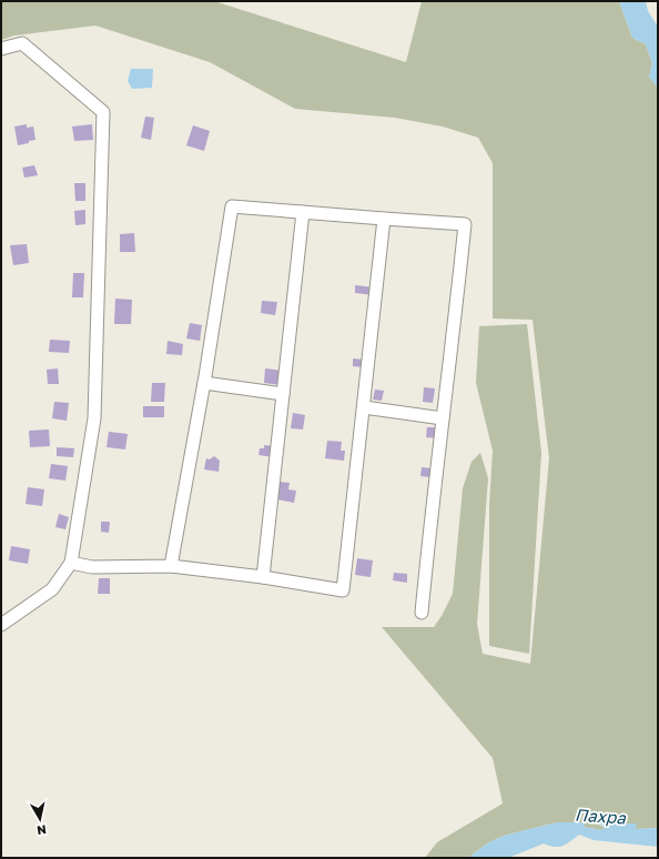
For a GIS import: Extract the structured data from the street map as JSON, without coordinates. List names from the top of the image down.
{
  "water": ["Пахра"],
  "north": "bottom"
}
